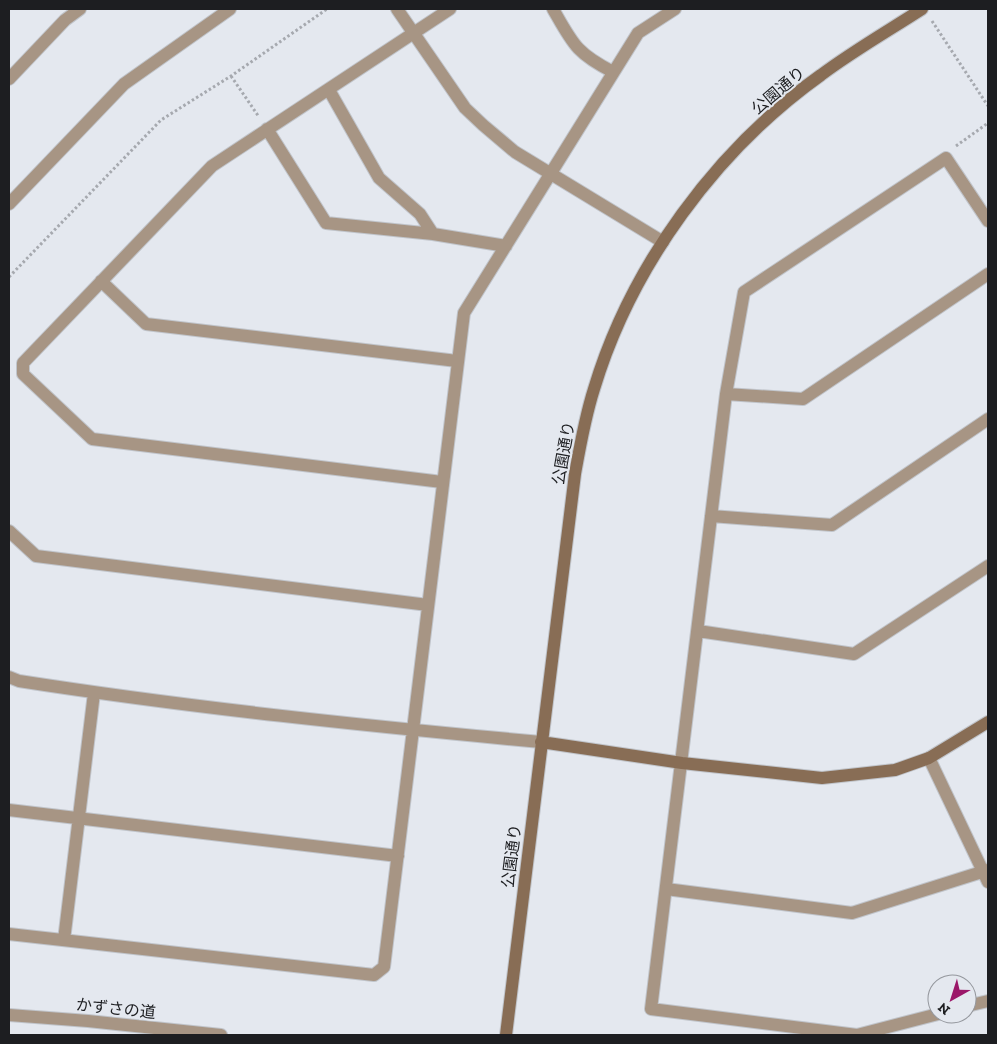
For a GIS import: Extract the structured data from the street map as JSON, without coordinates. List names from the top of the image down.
{
  "streets": {
    "street": ["公園通り", "かずさの道"]
  },
  "north": "bottom left"
}
